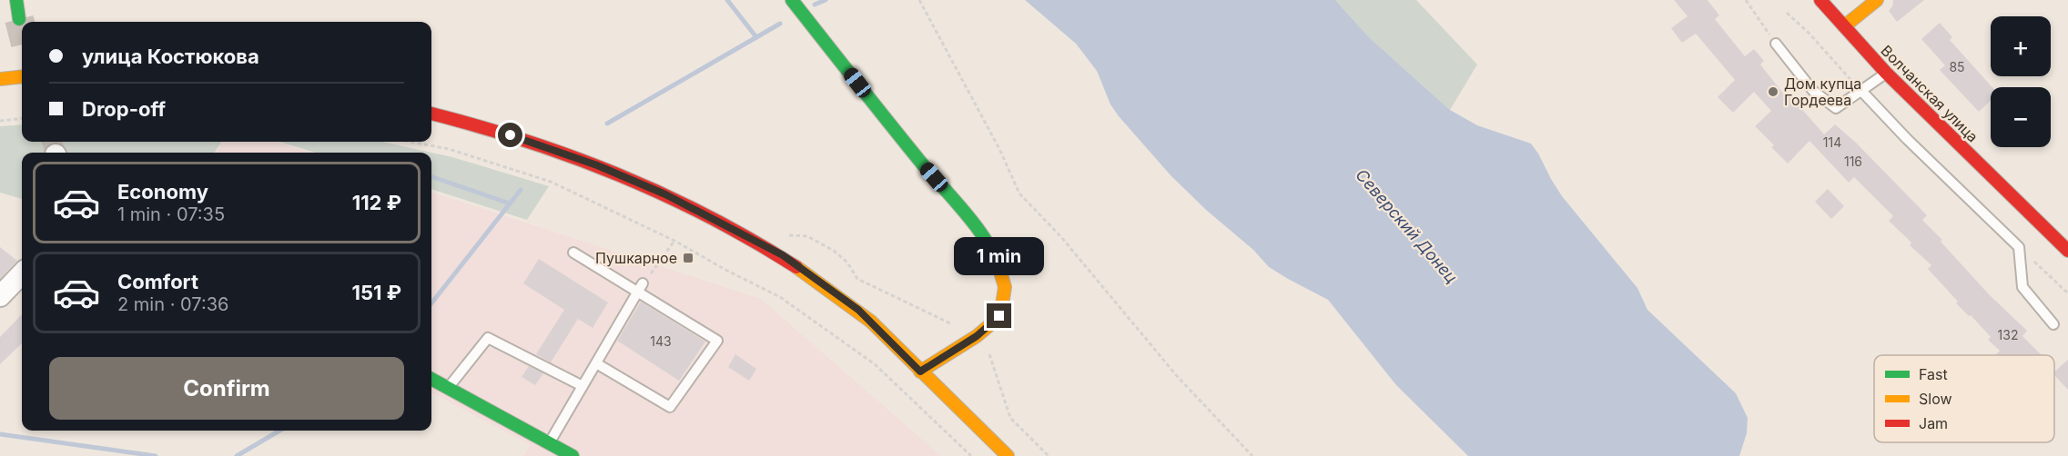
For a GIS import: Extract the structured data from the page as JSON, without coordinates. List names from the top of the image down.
{
  "streets": {
    "main road": ["Волчанская улица"]
  },
  "water": ["Северский Донец"],
  "places": {
    "other": ["Дом купца Гордеева"],
    "transit": ["Пушкарное"]
  },
  "house_numbers": [
    "85",
    "114",
    "116",
    "132",
    "143"
  ],
  "legend": ["Fast", "Slow", "Jam"],
  "page": {
    "map_buttons": ["+", "−"],
    "banner": ["улица Костюкова", "Drop-off"],
    "list": [
      {
        "name": "Economy",
        "note": "1 min · 07:35",
        "value": "112 ₽"
      },
      {
        "name": "Comfort",
        "note": "2 min · 07:36",
        "value": "151 ₽"
      }
    ],
    "bubble": "1 min",
    "buttons": "Confirm"
  }
}
